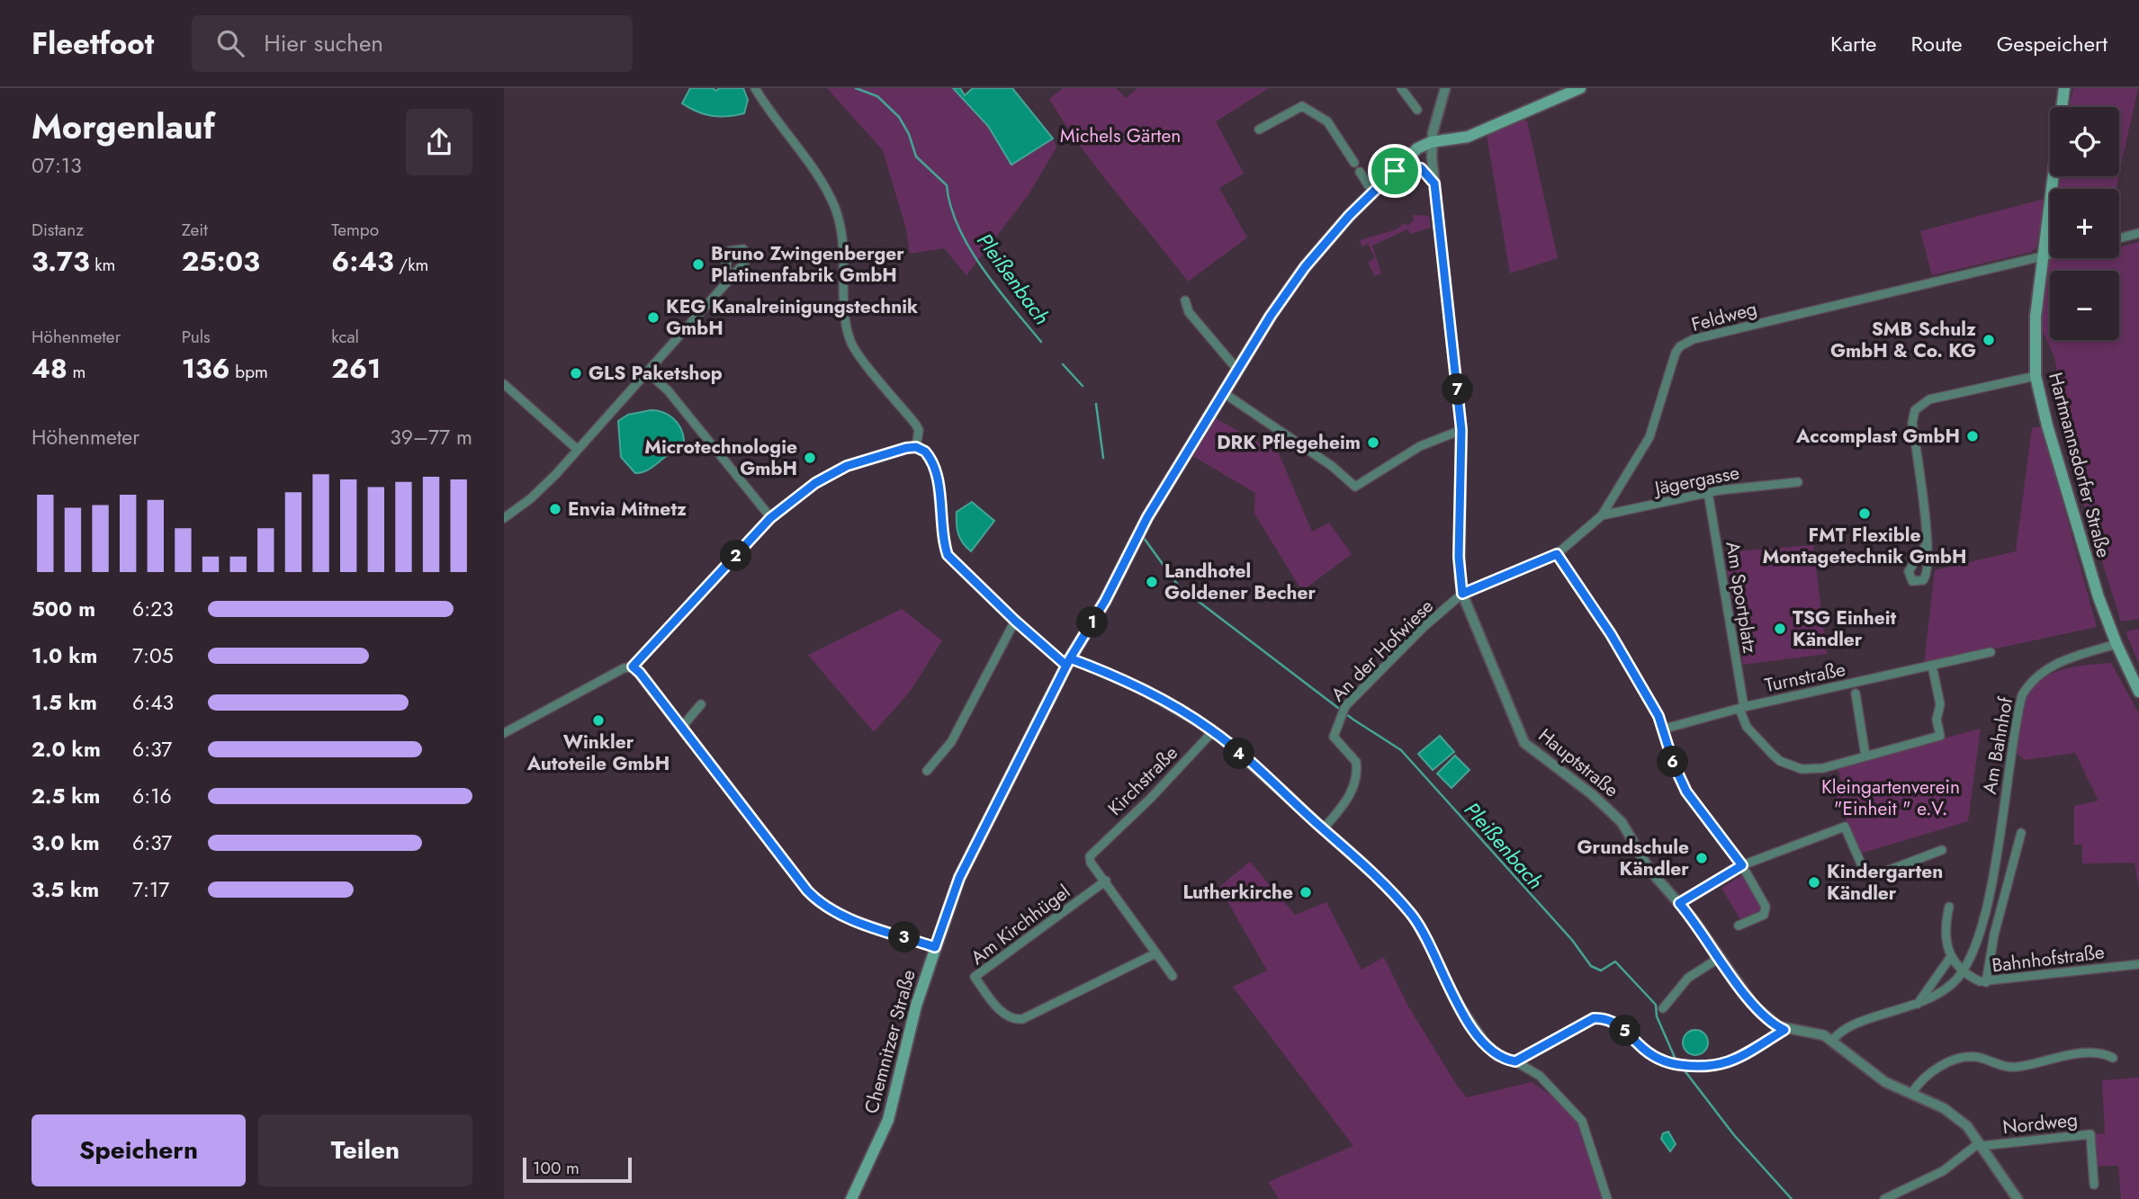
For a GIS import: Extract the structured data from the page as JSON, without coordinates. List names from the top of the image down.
{
  "streets": {
    "main road": ["Hartmannsdorfer Straße", "Chemnitzer Straße"],
    "street": [
      "Feldweg",
      "Jägergasse",
      "Am Sportplatz",
      "An der Hofwiese",
      "Turnstraße",
      "Am Bahnhof",
      "Hauptstraße",
      "Kirchstraße",
      "Am Kirchhügel",
      "Bahnhofstraße",
      "Nordweg"
    ]
  },
  "crossings": [
    ["Feldweg", "Hartmannsdorfer Straße"],
    ["Feldweg", "Jägergasse"],
    ["Feldweg", "An der Hofwiese"],
    ["Feldweg", "Hauptstraße"],
    ["Hartmannsdorfer Straße", "Am Bahnhof"],
    ["Jägergasse", "Am Sportplatz"],
    ["Am Sportplatz", "Turnstraße"],
    ["An der Hofwiese", "Hauptstraße"],
    ["Am Bahnhof", "Bahnhofstraße"],
    ["Hauptstraße", "Chemnitzer Straße"],
    ["Kirchstraße", "Am Kirchhügel"]
  ],
  "water": ["Pleißenbach"],
  "parks": ["Michels Gärten", "Kleingartenverein \"Einheit \" e.V."],
  "places": [
    "Bruno Zwingenberger Platinenfabrik GmbH",
    "KEG Kanalreinigungstechnik GmbH",
    "SMB Schulz GmbH & Co. KG",
    "GLS Paketshop",
    "Accomplast GmbH",
    "DRK Pflegeheim",
    "Microtechnologie GmbH",
    "Envia Mitnetz",
    "FMT Flexible Montagetechnik GmbH",
    "Landhotel Goldener Becher",
    "TSG Einheit Kändler",
    "Winkler Autoteile GmbH",
    "Grundschule Kändler",
    "Kindergarten Kändler",
    "Lutherkirche"
  ],
  "scale_bar": "100 m",
  "page": {
    "header": "Fleetfoot",
    "search": "Hier suchen",
    "nav": ["Karte", "Route", "Gespeichert"],
    "heading": ["Morgenlauf", "07:13"],
    "map_buttons": ["+", "−"],
    "stats": [
      ["Distanz", "3.73 km"],
      ["Zeit", "25:03"],
      ["Tempo", "6:43 /km"],
      ["Höhenmeter", "48 m"],
      ["Puls", "136 bpm"],
      ["kcal", "261"]
    ],
    "pins": [
      "7",
      "2",
      "1",
      "4",
      "6",
      "3",
      "5"
    ],
    "chart": ["Höhenmeter", "39–77 m"],
    "list": [
      {
        "name": "500 m",
        "note": "6:23"
      },
      {
        "name": "1.0 km",
        "note": "7:05"
      },
      {
        "name": "1.5 km",
        "note": "6:43"
      },
      {
        "name": "2.0 km",
        "note": "6:37"
      },
      {
        "name": "2.5 km",
        "note": "6:16"
      },
      {
        "name": "3.0 km",
        "note": "6:37"
      },
      {
        "name": "3.5 km",
        "note": "7:17"
      }
    ],
    "buttons": ["Speichern", "Teilen"],
    "scale": "100 m"
  }
}
